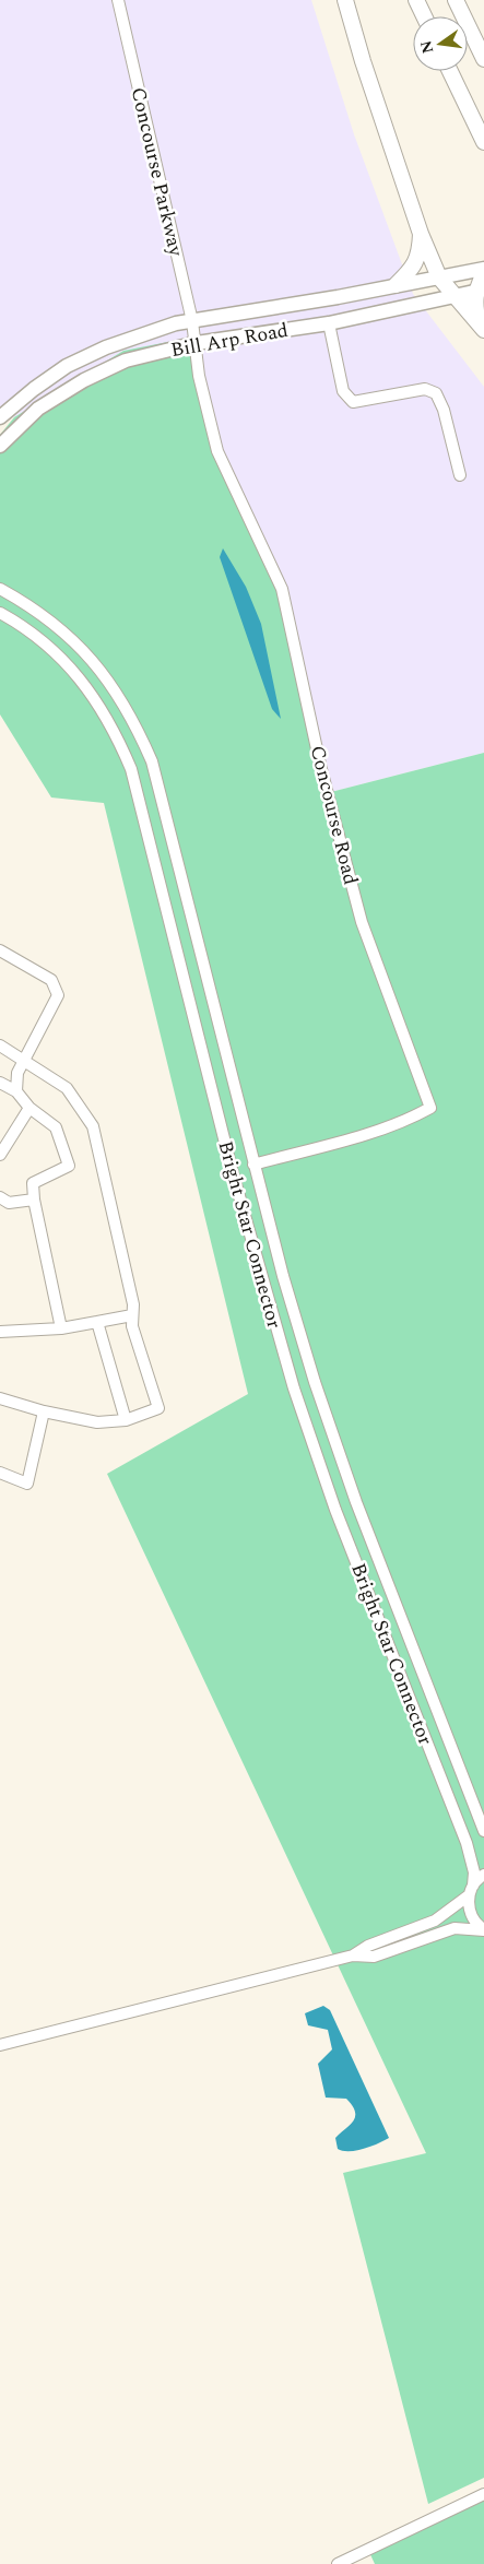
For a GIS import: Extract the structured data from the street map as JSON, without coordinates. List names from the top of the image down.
{
  "streets": {
    "main road": ["Bill Arp Road"],
    "street": ["Concourse Parkway", "Concourse Road", "Bright Star Connector"]
  },
  "crossings": [
    ["Concourse Parkway", "Bill Arp Road"],
    ["Concourse Parkway", "Concourse Road"],
    ["Bill Arp Road", "Concourse Road"],
    ["Concourse Road", "Bright Star Connector"]
  ],
  "north": "left"
}
